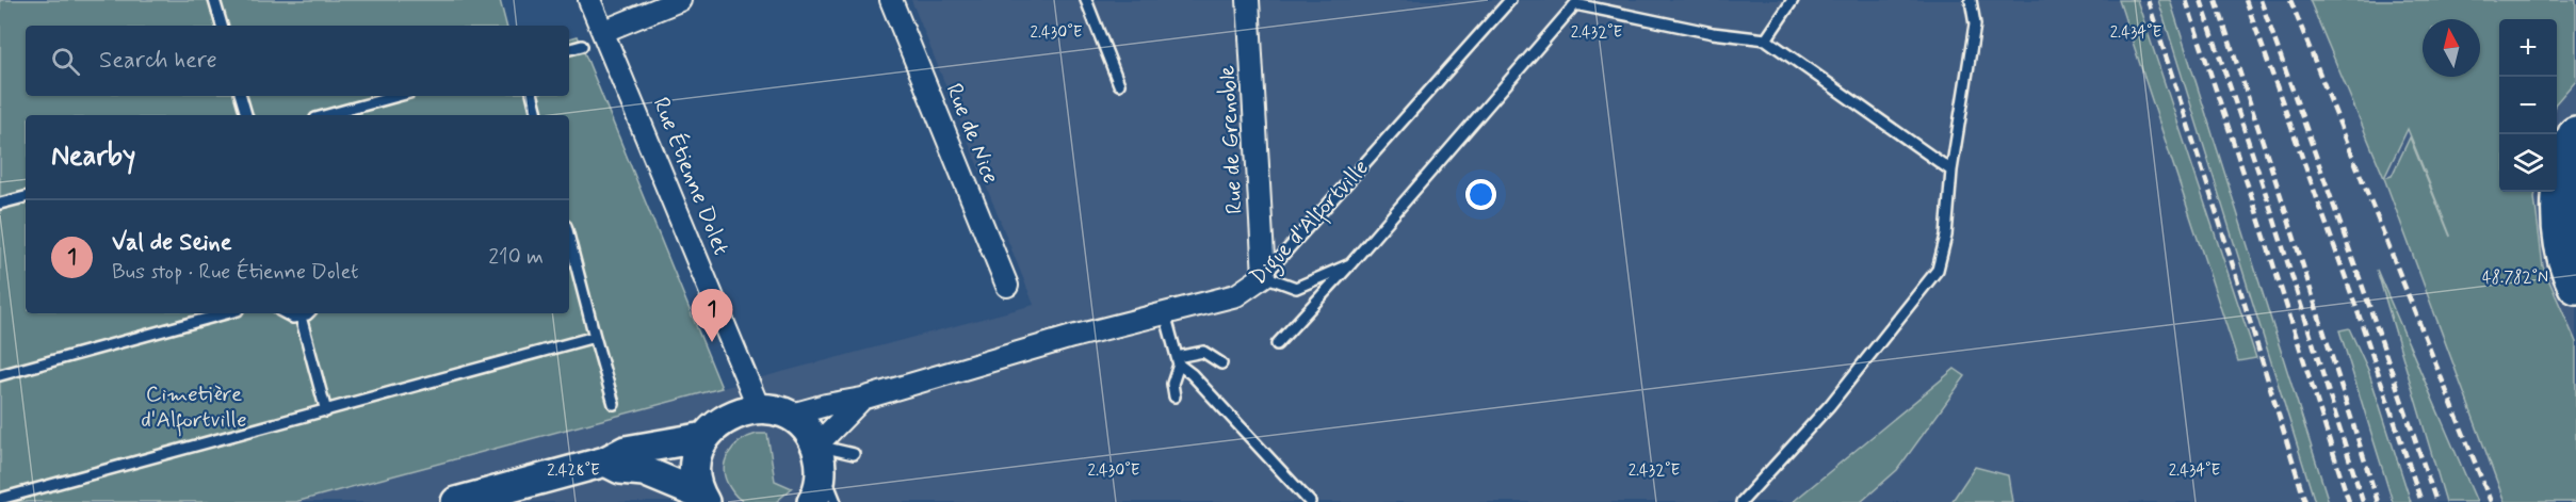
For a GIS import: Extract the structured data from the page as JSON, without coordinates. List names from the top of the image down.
{
  "streets": {
    "street": [
      "Rue de Nice",
      "Rue de Grenoble",
      "Rue Étienne Dolet",
      "Digue d'Alfortville"
    ]
  },
  "crossings": [
    ["Rue de Grenoble", "Digue d'Alfortville"]
  ],
  "parks": ["Cimetière d'Alfortville"],
  "north": "top",
  "page": {
    "map_buttons": ["+", "−"],
    "search": "Search here",
    "heading": "Nearby",
    "list": [
      {
        "mark": "1",
        "name": "Val de Seine",
        "note": "Bus stop · Rue Étienne Dolet",
        "value": "210 m"
      }
    ],
    "pins": "1"
  },
  "coordinates": [
    "2.430°E",
    "2.432°E",
    "2.434°E",
    "48.782°N",
    "2.428°E"
  ]
}
